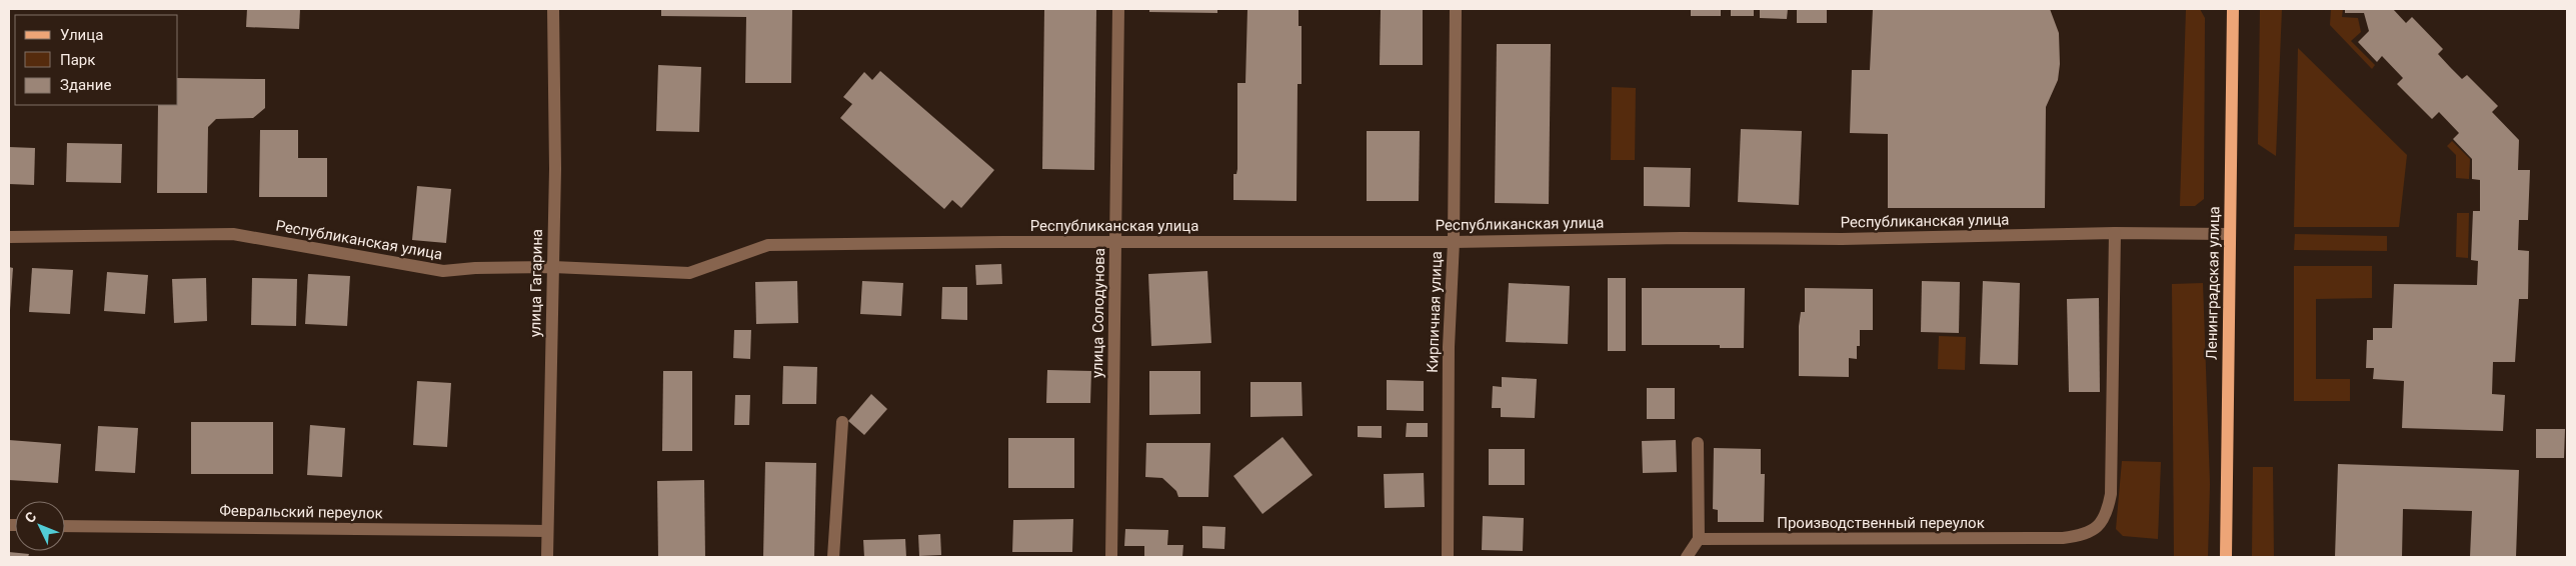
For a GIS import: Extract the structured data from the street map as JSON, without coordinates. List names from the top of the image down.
{
  "streets": {
    "main road": ["Ленинградская улица"],
    "street": [
      "Республиканская улица",
      "улица Гагарина",
      "Кирпичная улица",
      "улица Солодунова",
      "Февральский переулок",
      "Производственный переулок"
    ]
  },
  "crossings": [
    ["Республиканская улица", "улица Гагарина"],
    ["Республиканская улица", "Ленинградская улица"],
    ["Республиканская улица", "Кирпичная улица"],
    ["Республиканская улица", "улица Солодунова"],
    ["Республиканская улица", "Производственный переулок"],
    ["улица Гагарина", "Февральский переулок"]
  ],
  "legend": ["Улица", "Парк", "Здание"],
  "north": "top left"
}
